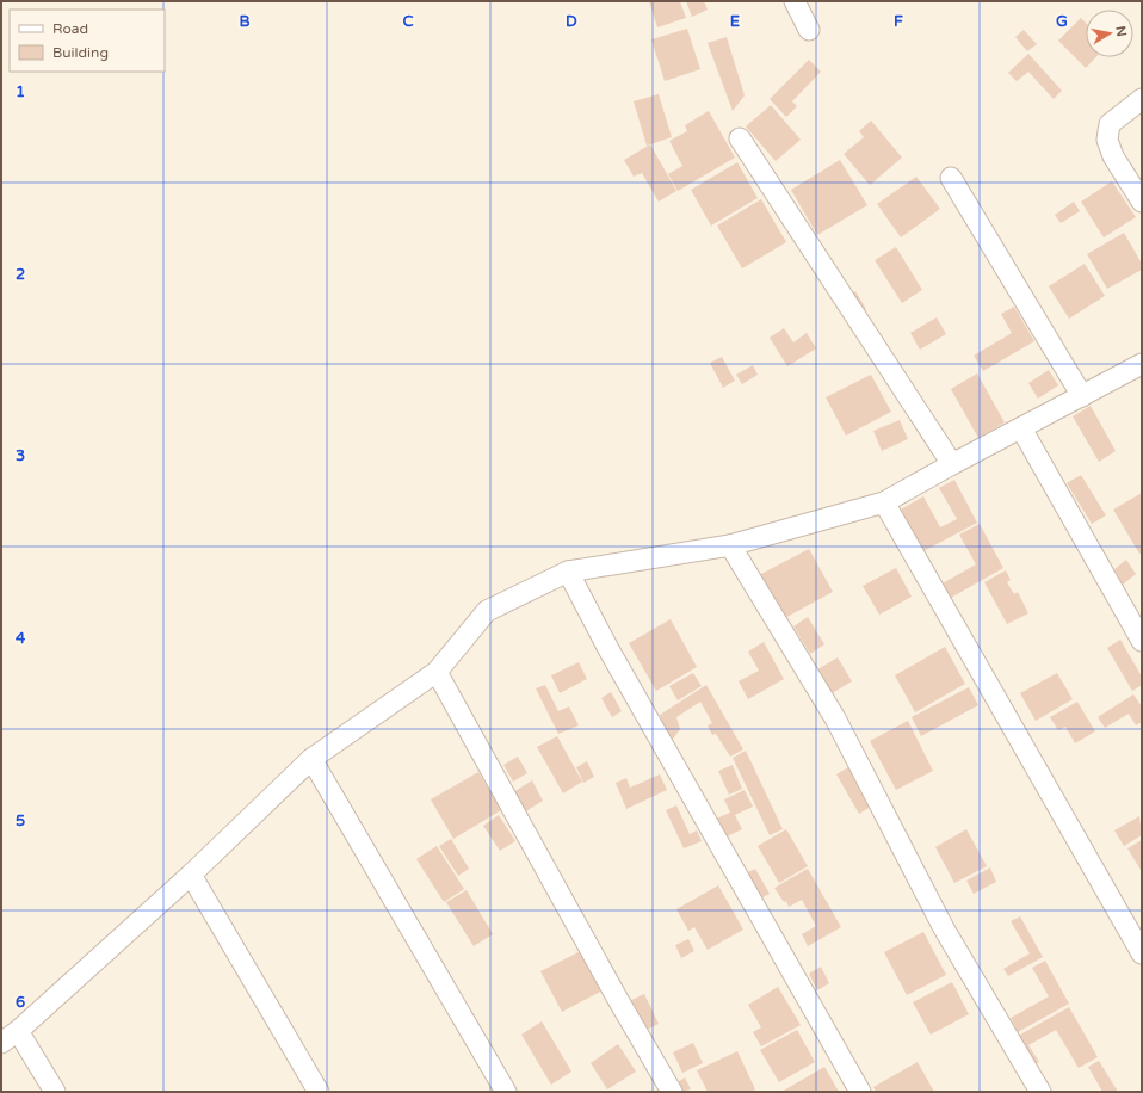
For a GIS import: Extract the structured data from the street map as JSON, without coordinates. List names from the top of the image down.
{
  "legend": ["Road", "Building"],
  "north": "right",
  "grid": {
    "columns": [
      "B",
      "C",
      "D",
      "E",
      "F",
      "G"
    ],
    "rows": [
      "1",
      "2",
      "3",
      "4",
      "5",
      "6"
    ]
  }
}
